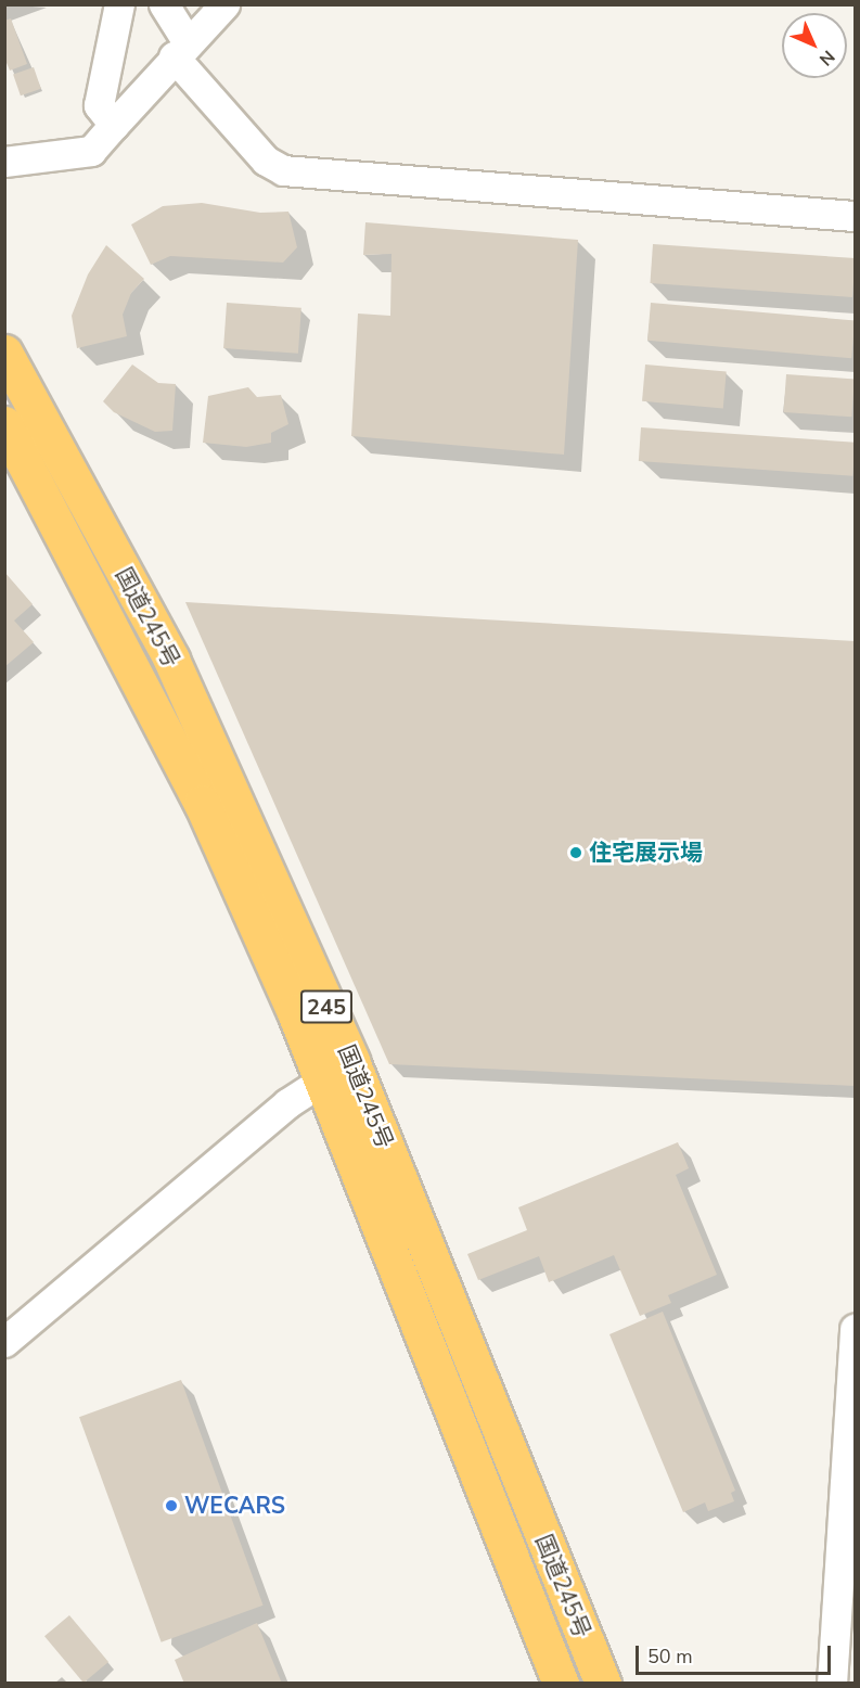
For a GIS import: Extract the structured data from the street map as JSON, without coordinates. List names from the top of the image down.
{
  "streets": {
    "highway": ["国道245号", "245"]
  },
  "places": ["住宅展示場", "WECARS"],
  "scale_bar": "50 m",
  "north": "bottom right"
}
